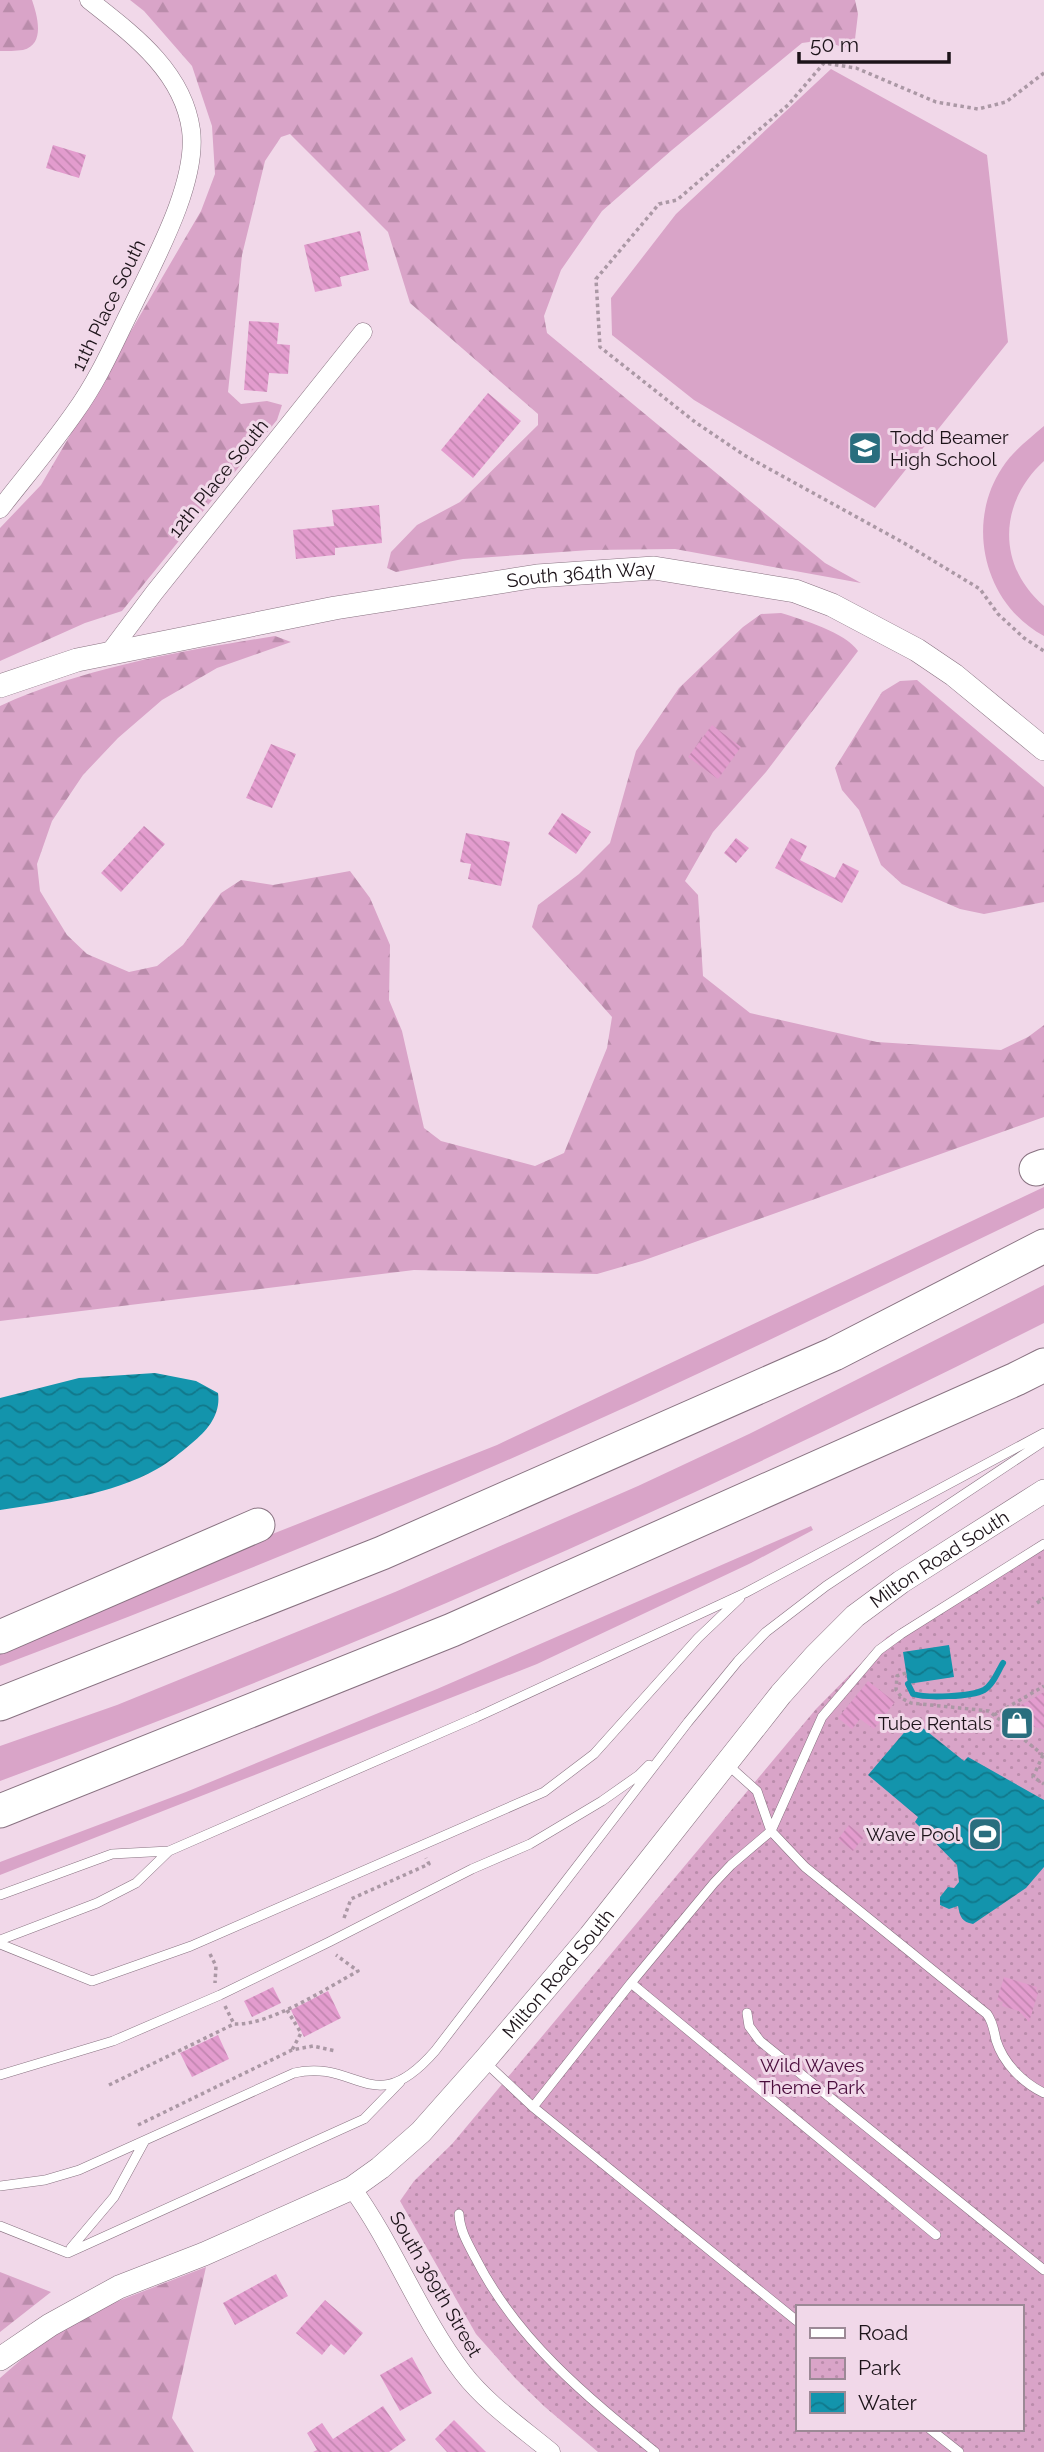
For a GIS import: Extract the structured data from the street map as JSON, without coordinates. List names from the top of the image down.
{
  "streets": {
    "street": [
      "11th Place South",
      "12th Place South",
      "South 364th Way",
      "Milton Road South",
      "South 369th Street"
    ]
  },
  "crossings": [
    ["12th Place South", "South 364th Way"],
    ["Milton Road South", "South 369th Street"]
  ],
  "parks": ["Wild Waves Theme Park"],
  "places": {
    "school or university": ["Todd Beamer High School"],
    "shop": ["Tube Rentals"],
    "sports": ["Wave Pool"]
  },
  "legend": ["Road", "Park", "Water"],
  "scale_bar": "50 m"
}
